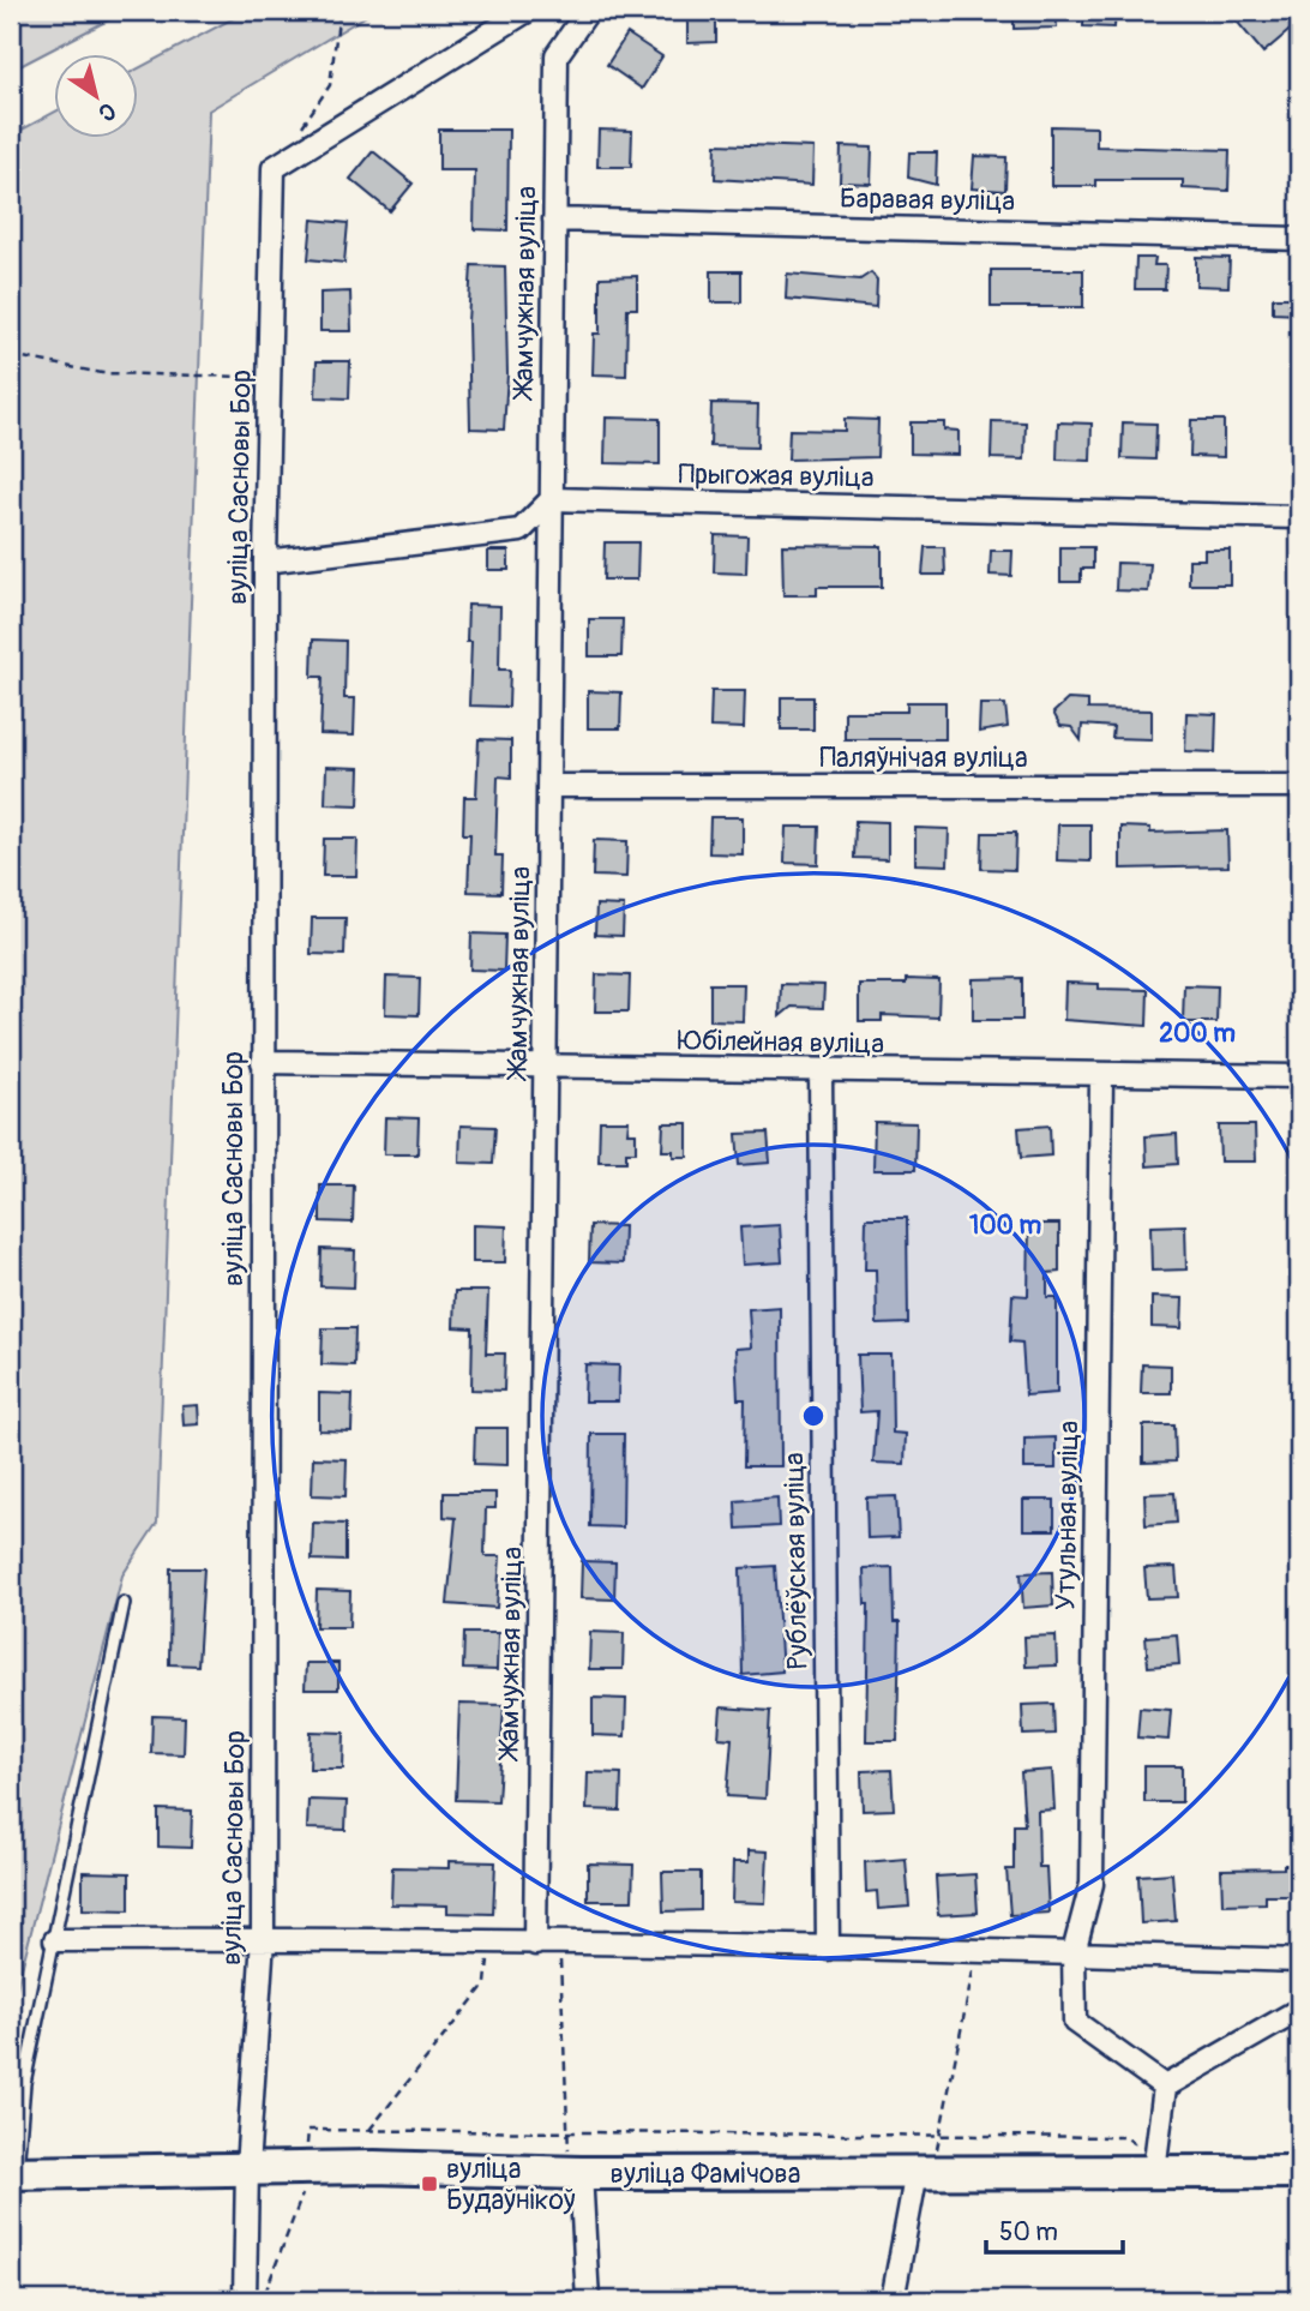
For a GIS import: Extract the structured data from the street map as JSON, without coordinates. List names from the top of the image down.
{
  "streets": {
    "main road": ["вуліца Фамічова"],
    "street": [
      "Баравая вуліца",
      "Жамчужная вуліца",
      "Прыгожая вуліца",
      "вуліца Сасновы Бор",
      "Паляўнічая вуліца",
      "Юбілейная вуліца",
      "Утульная вуліца",
      "Рублёўская вуліца"
    ]
  },
  "crossings": [
    ["Баравая вуліца", "Жамчужная вуліца"],
    ["Жамчужная вуліца", "Прыгожая вуліца"],
    ["Жамчужная вуліца", "Паляўнічая вуліца"],
    ["Жамчужная вуліца", "Юбілейная вуліца"],
    ["вуліца Сасновы Бор", "Юбілейная вуліца"],
    ["вуліца Сасновы Бор", "вуліца Фамічова"],
    ["Юбілейная вуліца", "Утульная вуліца"],
    ["Юбілейная вуліца", "Рублёўская вуліца"]
  ],
  "places": {
    "transit": ["вуліца Будаўнікоў"]
  },
  "scale_bar": "50 m",
  "north": "bottom right",
  "rings": ["200 m", "100 m"]
}
